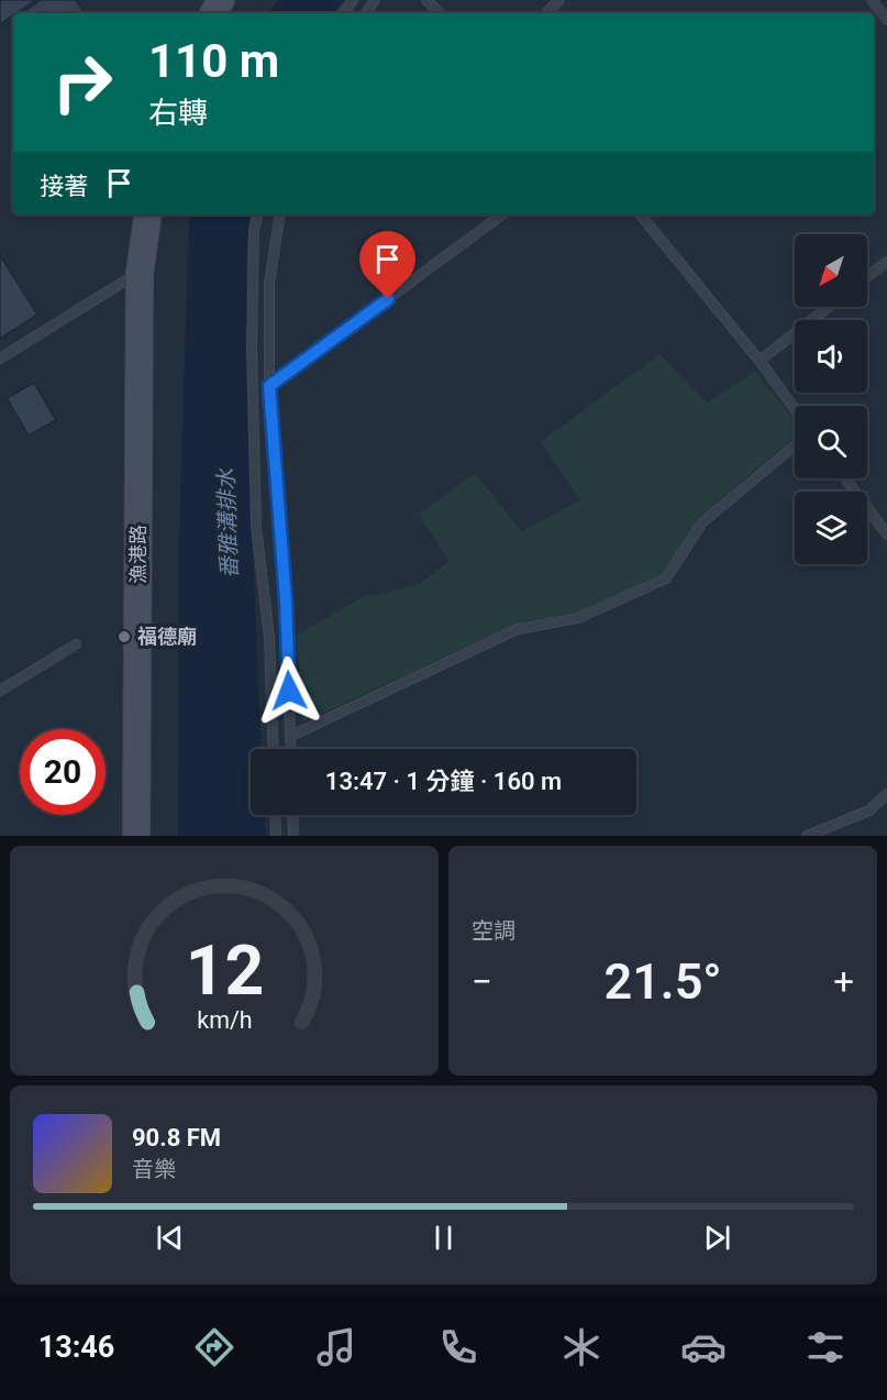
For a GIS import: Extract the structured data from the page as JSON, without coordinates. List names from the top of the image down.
{
  "streets": {
    "street": ["漁港路"]
  },
  "water": ["番雅溝排水"],
  "places": ["福德廟"],
  "north": "bottom left",
  "page": {
    "turn": ["110 m", "右轉"],
    "then": "接著",
    "limit": "20",
    "trip": "13:47 · 1 分鐘 · 160 m",
    "tile": "空調",
    "heat": ["−", "21.5°", "+"],
    "song": ["90.8 FM", "音樂"],
    "tabs": "13:46",
    "gauge": ["12", "km/h"]
  }
}
